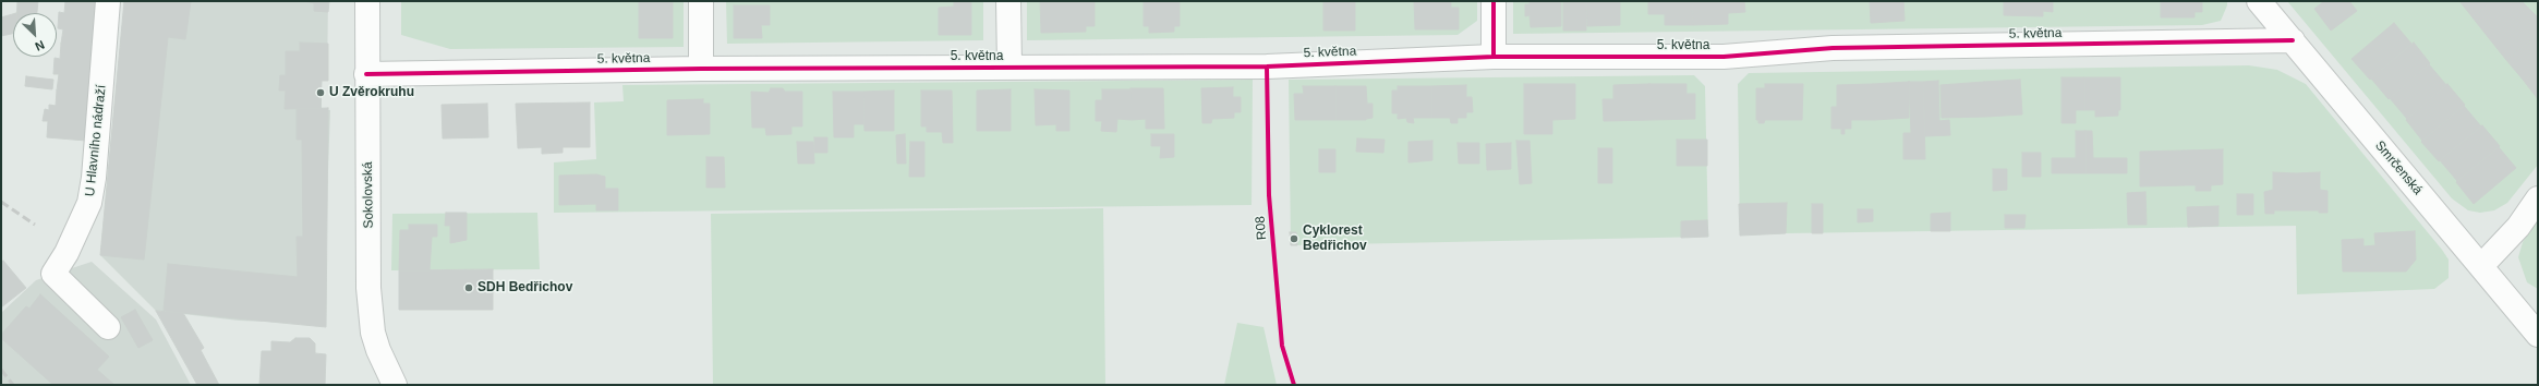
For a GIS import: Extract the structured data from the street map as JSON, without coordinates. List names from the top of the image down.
{
  "streets": {
    "street": [
      "5. května",
      "U Hlavního nádraží",
      "Smrčenská",
      "Sokolovská"
    ],
    "cycle path": ["R08"]
  },
  "crossings": [
    ["5. května", "Smrčenská"],
    ["5. května", "Sokolovská"]
  ],
  "places": ["U Zvěrokruhu", "Cyklorest Bedřichov", "SDH Bedřichov"],
  "north": "bottom right"
}
